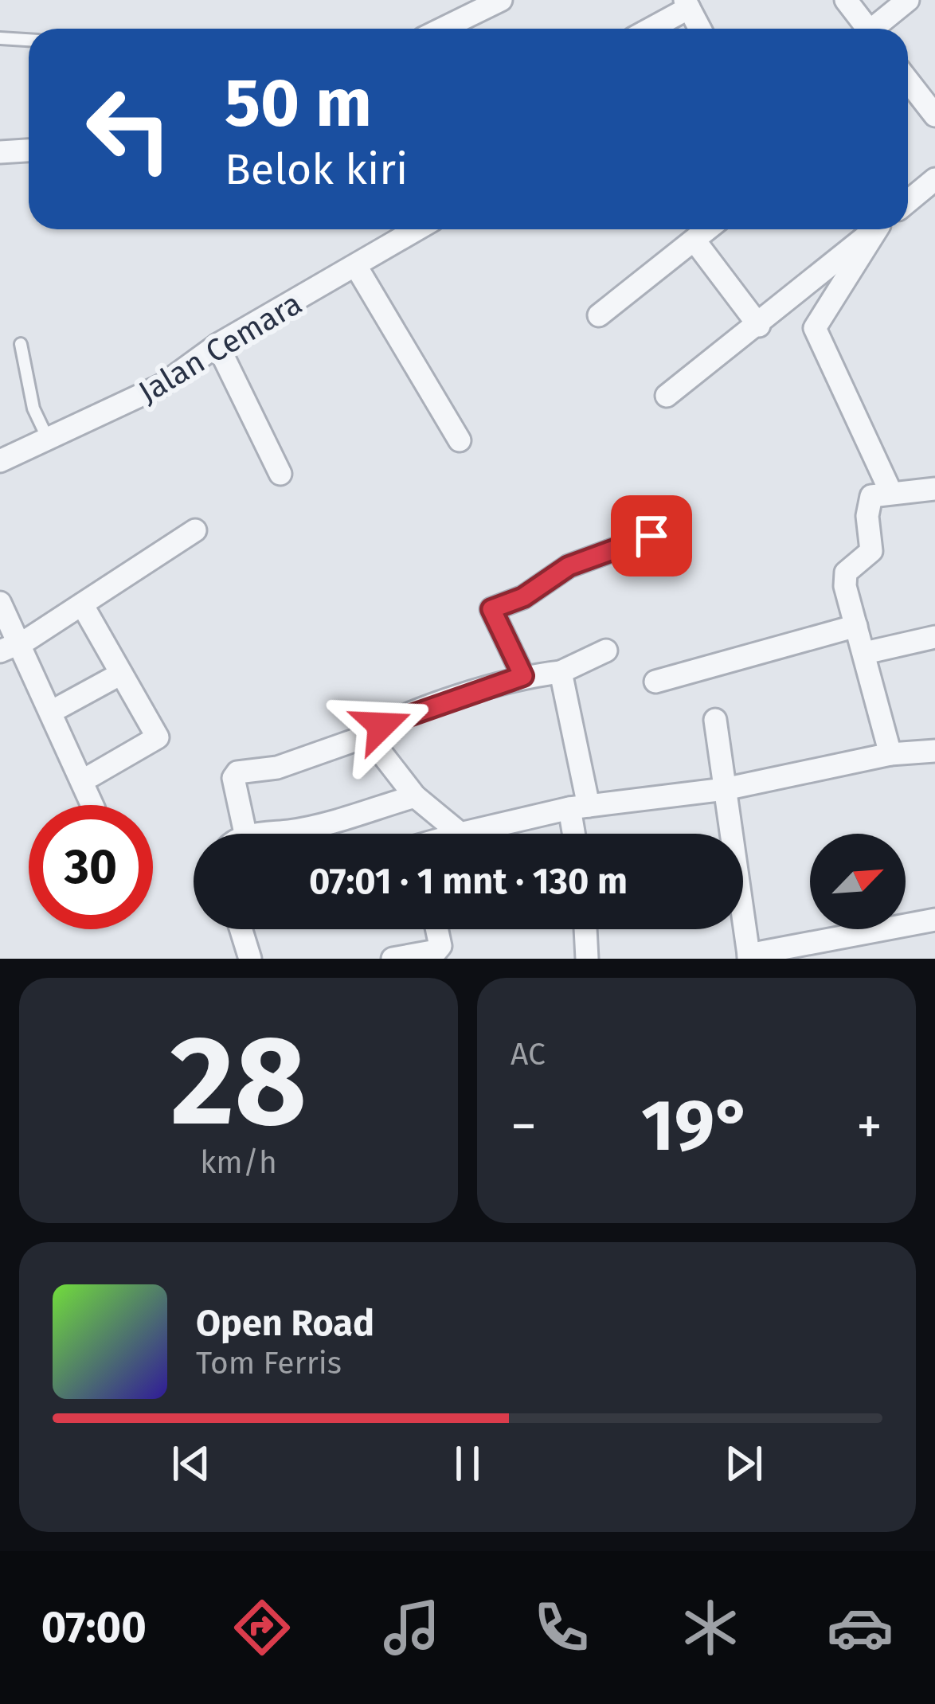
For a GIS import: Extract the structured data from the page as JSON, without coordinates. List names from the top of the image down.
{
  "streets": {
    "street": ["Jalan Cemara"]
  },
  "north": "top right",
  "page": {
    "turn": ["50 m", "Belok kiri"],
    "limit": "30",
    "trip": "07:01 · 1 mnt · 130 m",
    "tile": [
      ["28", "km/h"],
      "AC"
    ],
    "heat": ["−", "19°", "+"],
    "song": ["Open Road", "Tom Ferris"],
    "tabs": "07:00"
  }
}
